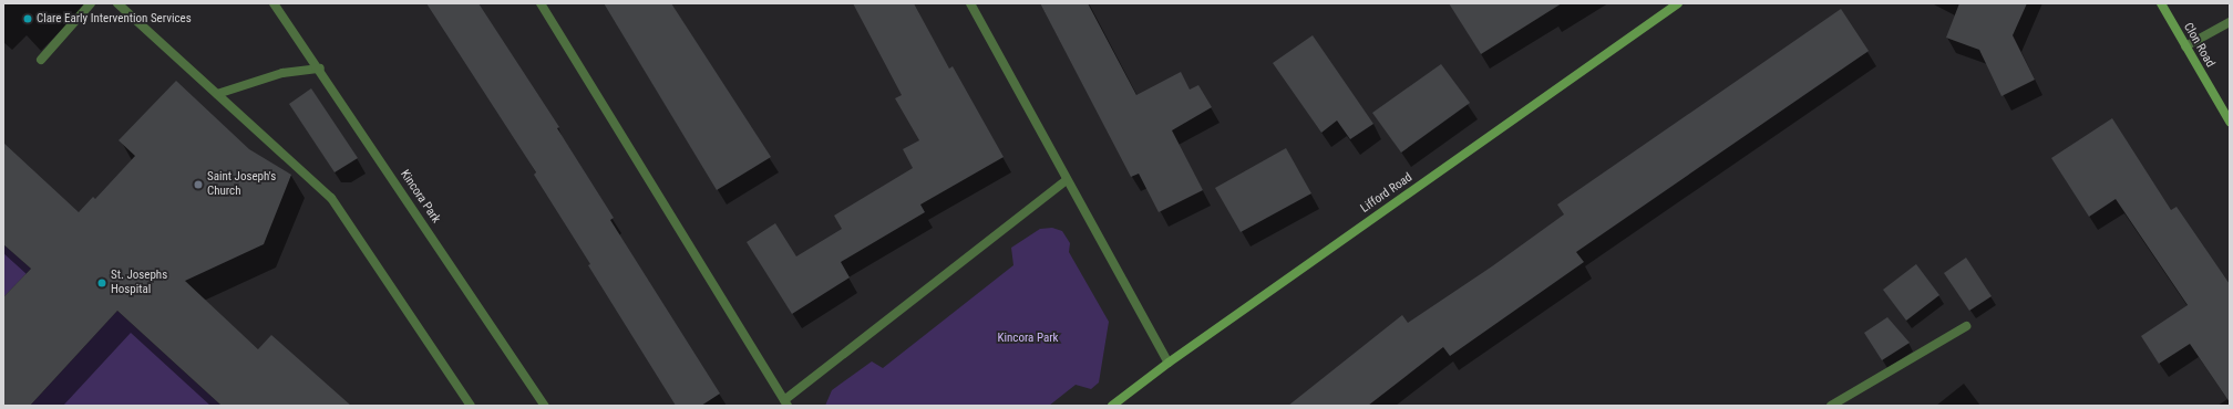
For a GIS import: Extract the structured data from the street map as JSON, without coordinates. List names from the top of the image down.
{
  "streets": {
    "main road": ["Clon Road", "Lifford Road"],
    "street": ["Kincora Park"]
  },
  "parks": ["Kincora Park"],
  "places": ["Clare Early Intervention Services", "Saint Joseph's Church", "St. Josephs Hospital"]
}
